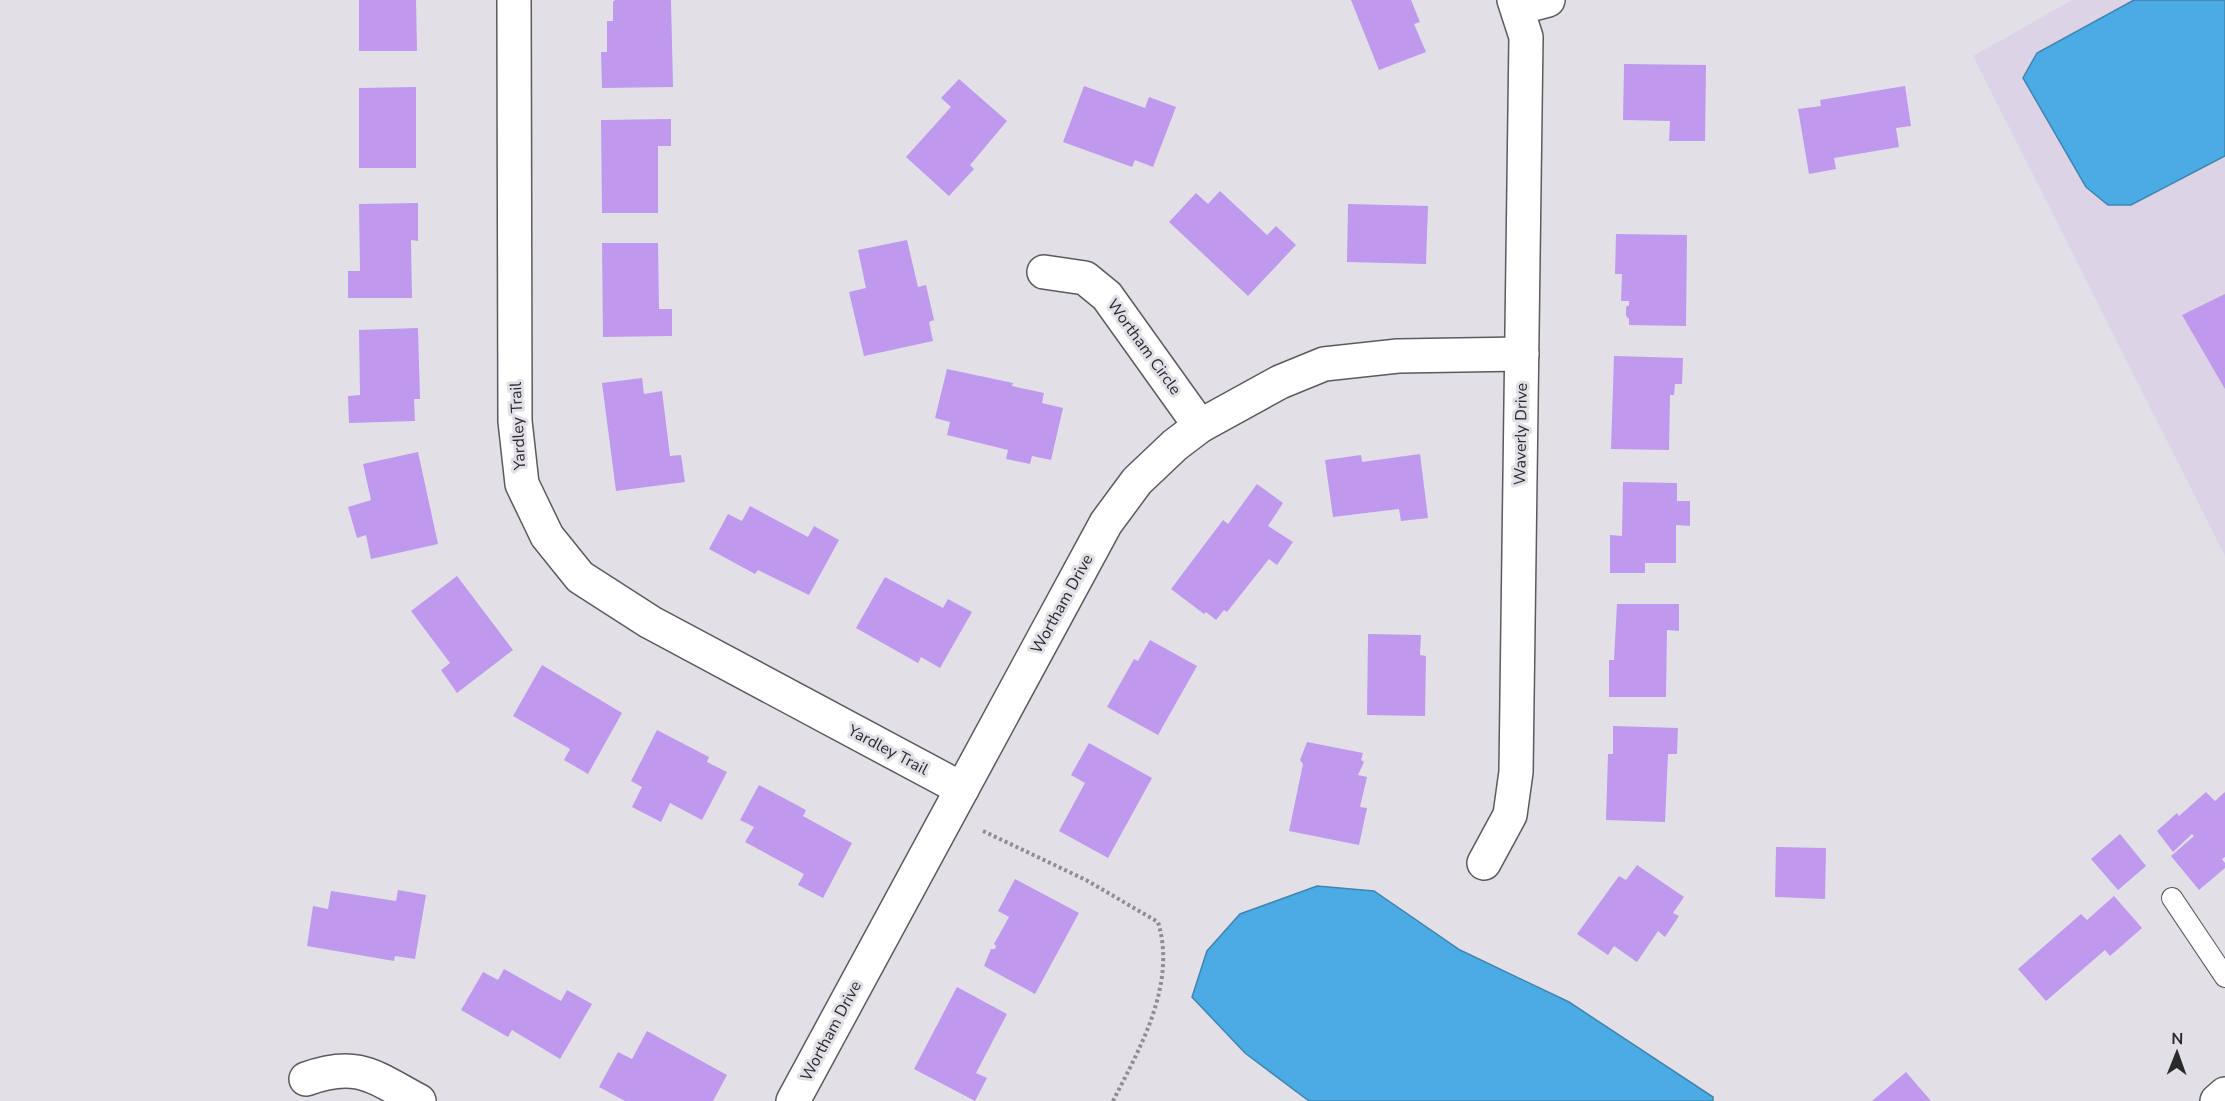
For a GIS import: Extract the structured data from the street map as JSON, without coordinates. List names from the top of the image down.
{
  "streets": {
    "street": [
      "Wortham Circle",
      "Yardley Trail",
      "Waverly Drive",
      "Wortham Drive"
    ]
  },
  "crossings": [
    ["Wortham Circle", "Wortham Drive"],
    ["Yardley Trail", "Wortham Drive"],
    ["Waverly Drive", "Wortham Drive"]
  ],
  "north": "top"
}
